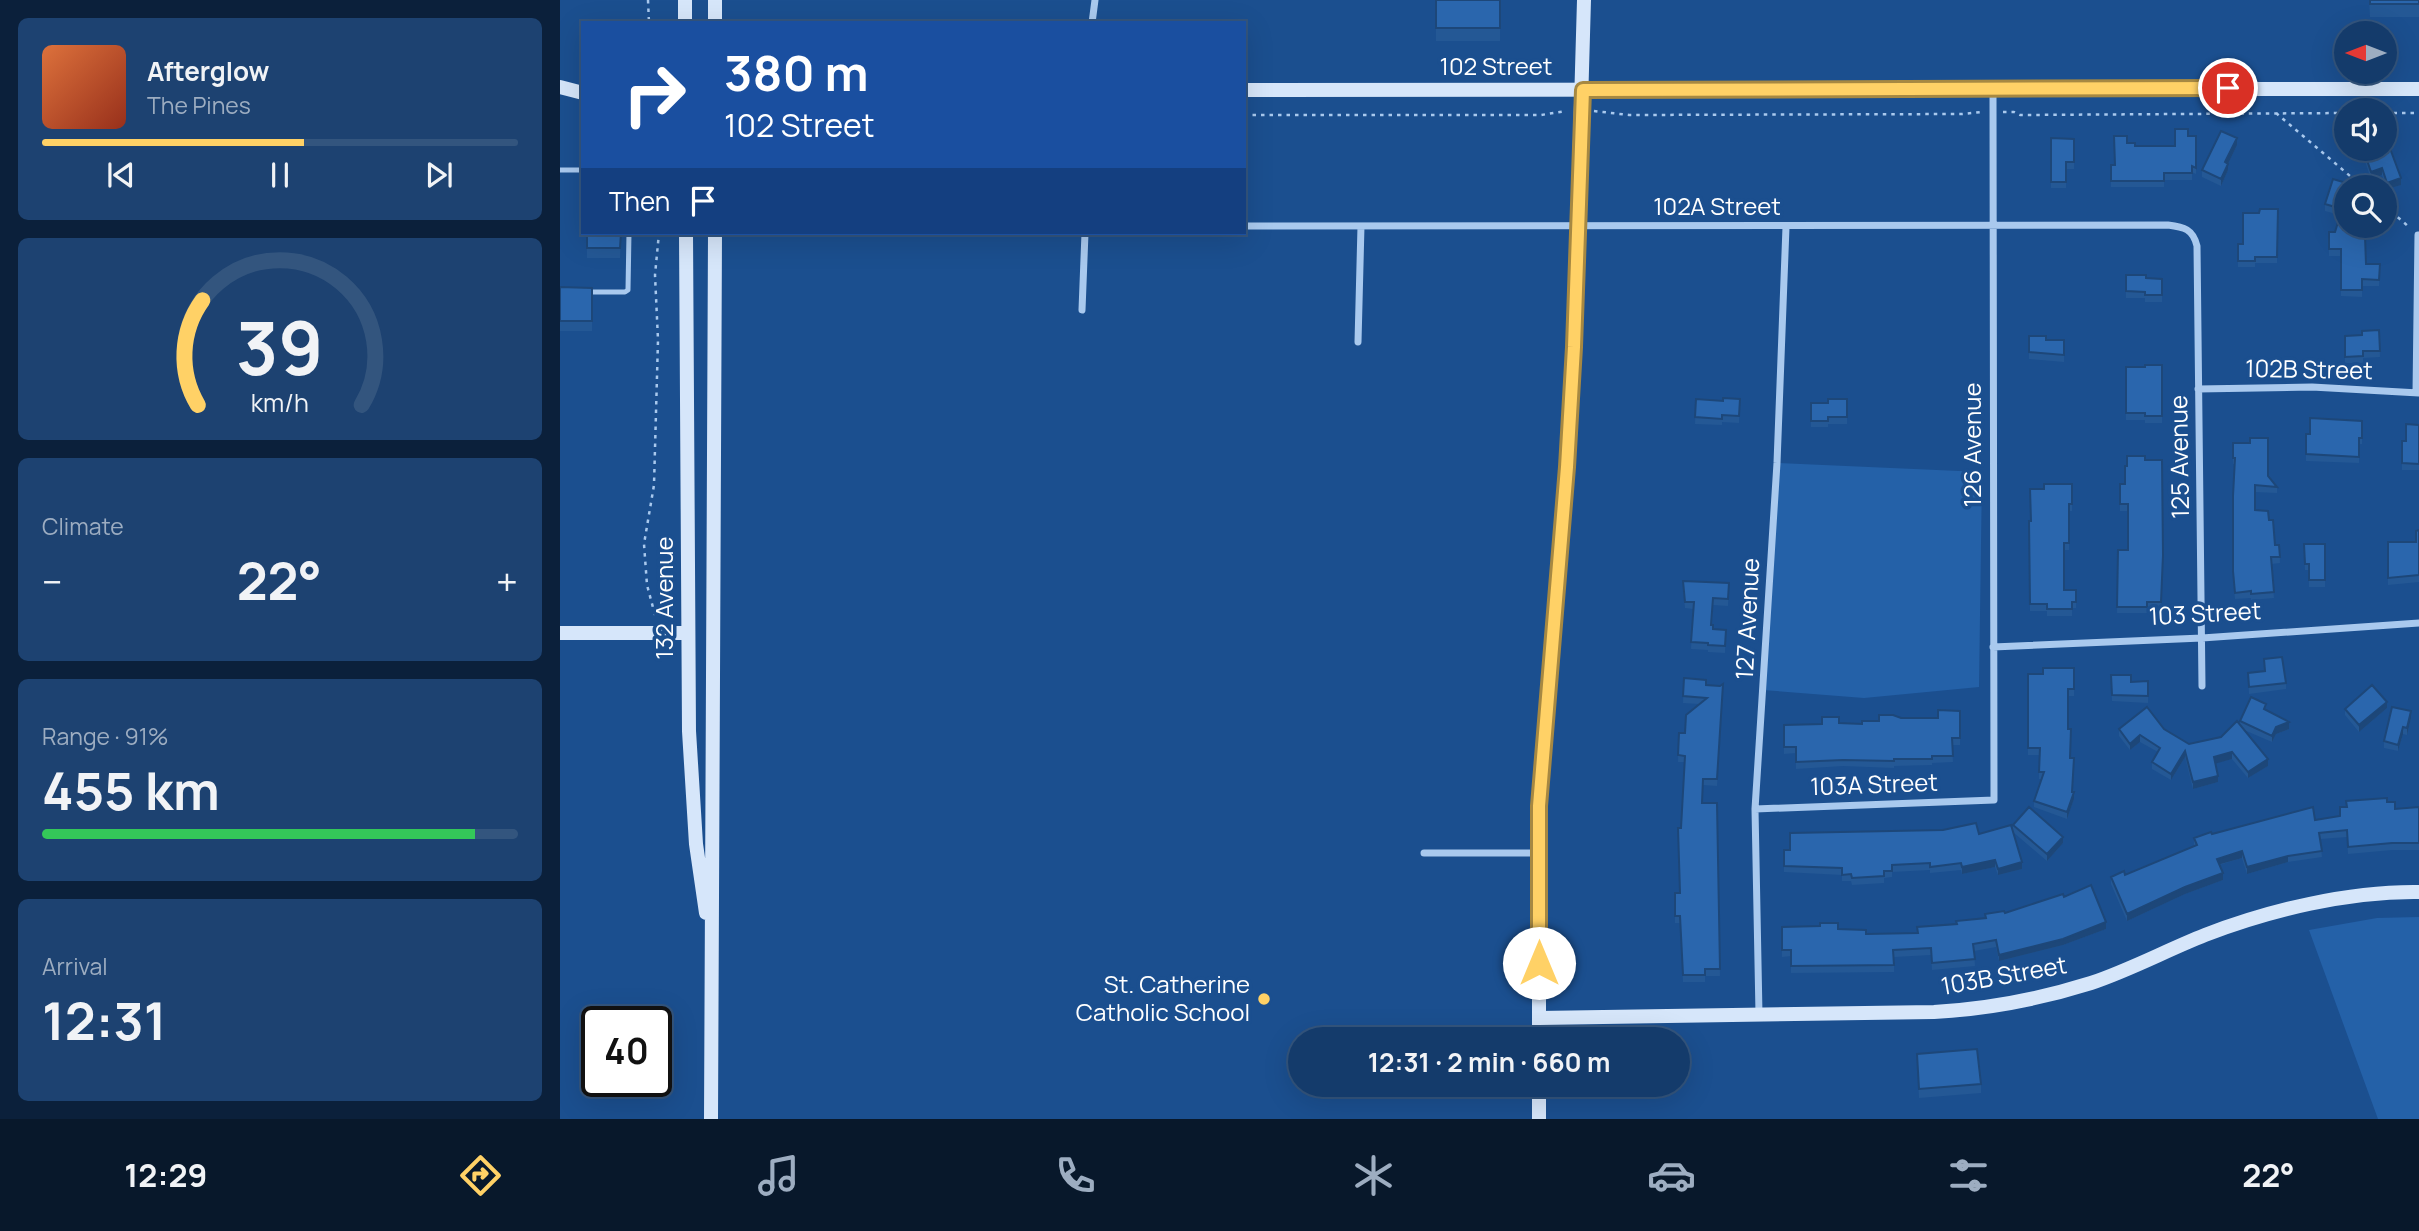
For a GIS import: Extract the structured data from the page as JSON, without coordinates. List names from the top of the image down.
{
  "streets": {
    "street": [
      "102 Street",
      "102A Street",
      "102B Street",
      "126 Avenue",
      "125 Avenue",
      "132 Avenue",
      "103 Street",
      "127 Avenue",
      "103A Street",
      "103B Street"
    ]
  },
  "crossings": [
    ["102 Street", "126 Avenue"],
    ["102A Street", "126 Avenue"],
    ["102A Street", "125 Avenue"],
    ["102A Street", "127 Avenue"],
    ["102B Street", "125 Avenue"],
    ["126 Avenue", "103 Street"],
    ["126 Avenue", "103A Street"],
    ["125 Avenue", "103 Street"],
    ["127 Avenue", "103A Street"],
    ["127 Avenue", "103B Street"]
  ],
  "places": ["St. Catherine Catholic School"],
  "north": "left",
  "page": {
    "turn": ["380 m", "102 Street"],
    "song": ["Afterglow", "The Pines"],
    "then": "Then",
    "tile": [
      "Climate",
      ["Range · 91%", "455 km"],
      ["Arrival", "12:31"]
    ],
    "heat": ["−", "22°", "+"],
    "limit": "40",
    "trip": "12:31 · 2 min · 660 m",
    "tabs": ["12:29", "22°"],
    "gauge": ["39", "km/h"]
  }
}
